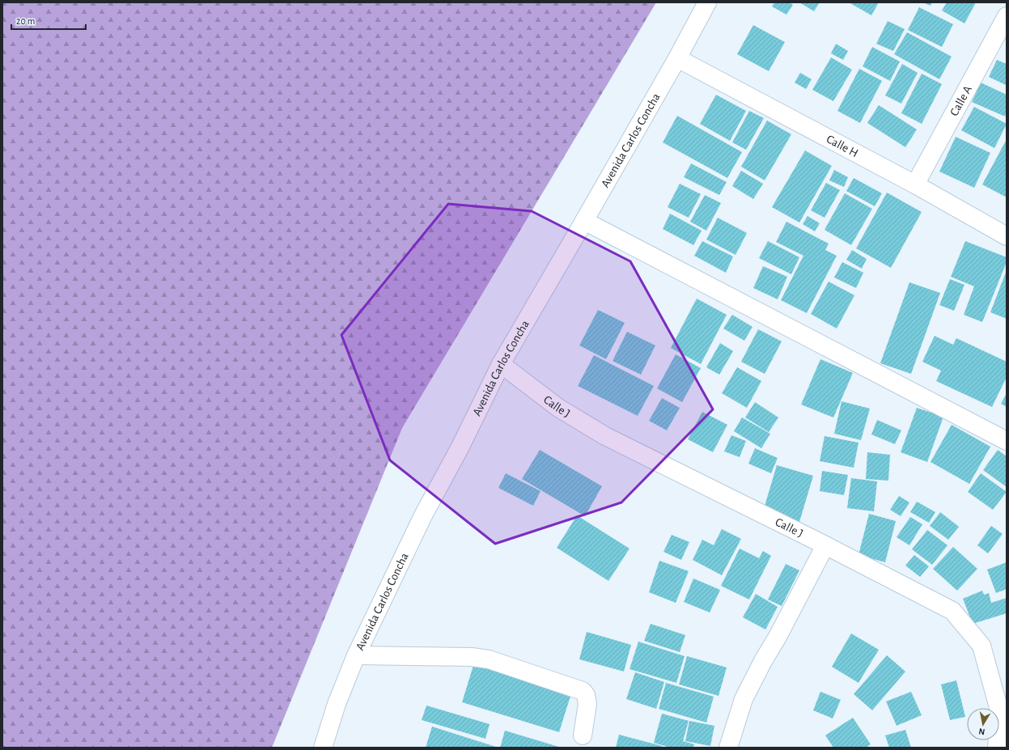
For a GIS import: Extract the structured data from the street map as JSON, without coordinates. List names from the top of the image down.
{
  "streets": {
    "street": [
      "Calle A",
      "Avenida Carlos Concha",
      "Calle H",
      "Calle J"
    ]
  },
  "crossings": [
    ["Calle A", "Calle H"],
    ["Avenida Carlos Concha", "Calle H"],
    ["Avenida Carlos Concha", "Calle J"]
  ],
  "scale_bar": "20 m",
  "north": "bottom"
}
